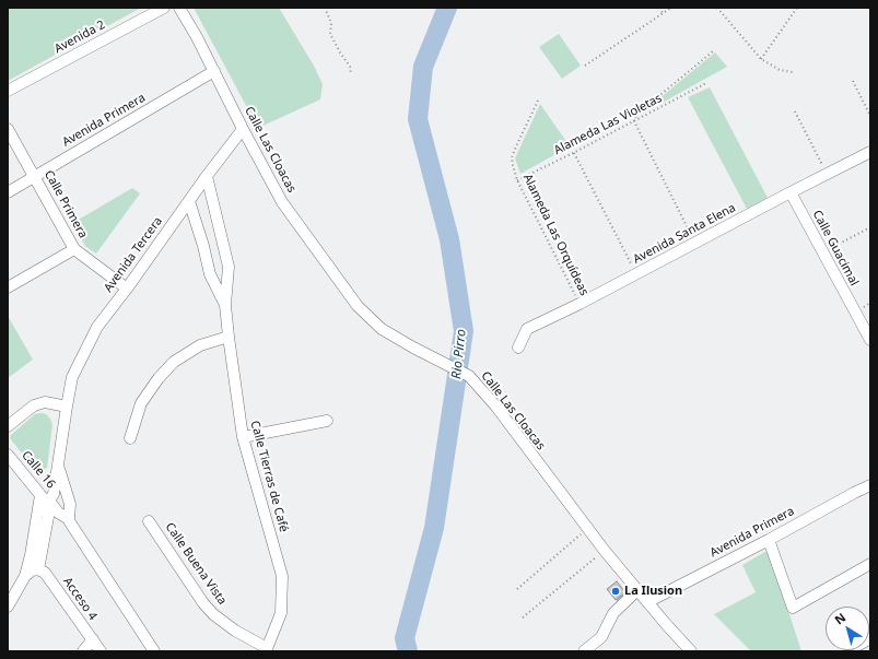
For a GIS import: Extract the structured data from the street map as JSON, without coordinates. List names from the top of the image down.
{
  "streets": {
    "street": [
      "Avenida 2",
      "Avenida Primera",
      "Calle Las Cloacas",
      "Calle Primera",
      "Avenida Santa Elena",
      "Calle Guacimal",
      "Avenida Tercera",
      "Calle 16",
      "Calle Tierras de Café",
      "Calle Buena Vista",
      "Acceso 4"
    ],
    "path": ["Alameda Las Violetas", "Alameda Las Orquídeas"]
  },
  "crossings": [
    ["Avenida Primera", "Calle Las Cloacas"],
    ["Avenida Primera", "Calle Primera"],
    ["Alameda Las Violetas", "Alameda Las Orquídeas"],
    ["Calle Las Cloacas", "Avenida Tercera"],
    ["Calle Primera", "Avenida Tercera"],
    ["Avenida Santa Elena", "Alameda Las Orquídeas"],
    ["Avenida Santa Elena", "Calle Guacimal"],
    ["Avenida Tercera", "Calle 16"],
    ["Avenida Tercera", "Calle Tierras de Café"],
    ["Calle Tierras de Café", "Calle Buena Vista"]
  ],
  "water": ["Rio Pirro"],
  "places": ["La Ilusion"],
  "north": "top left"
}
